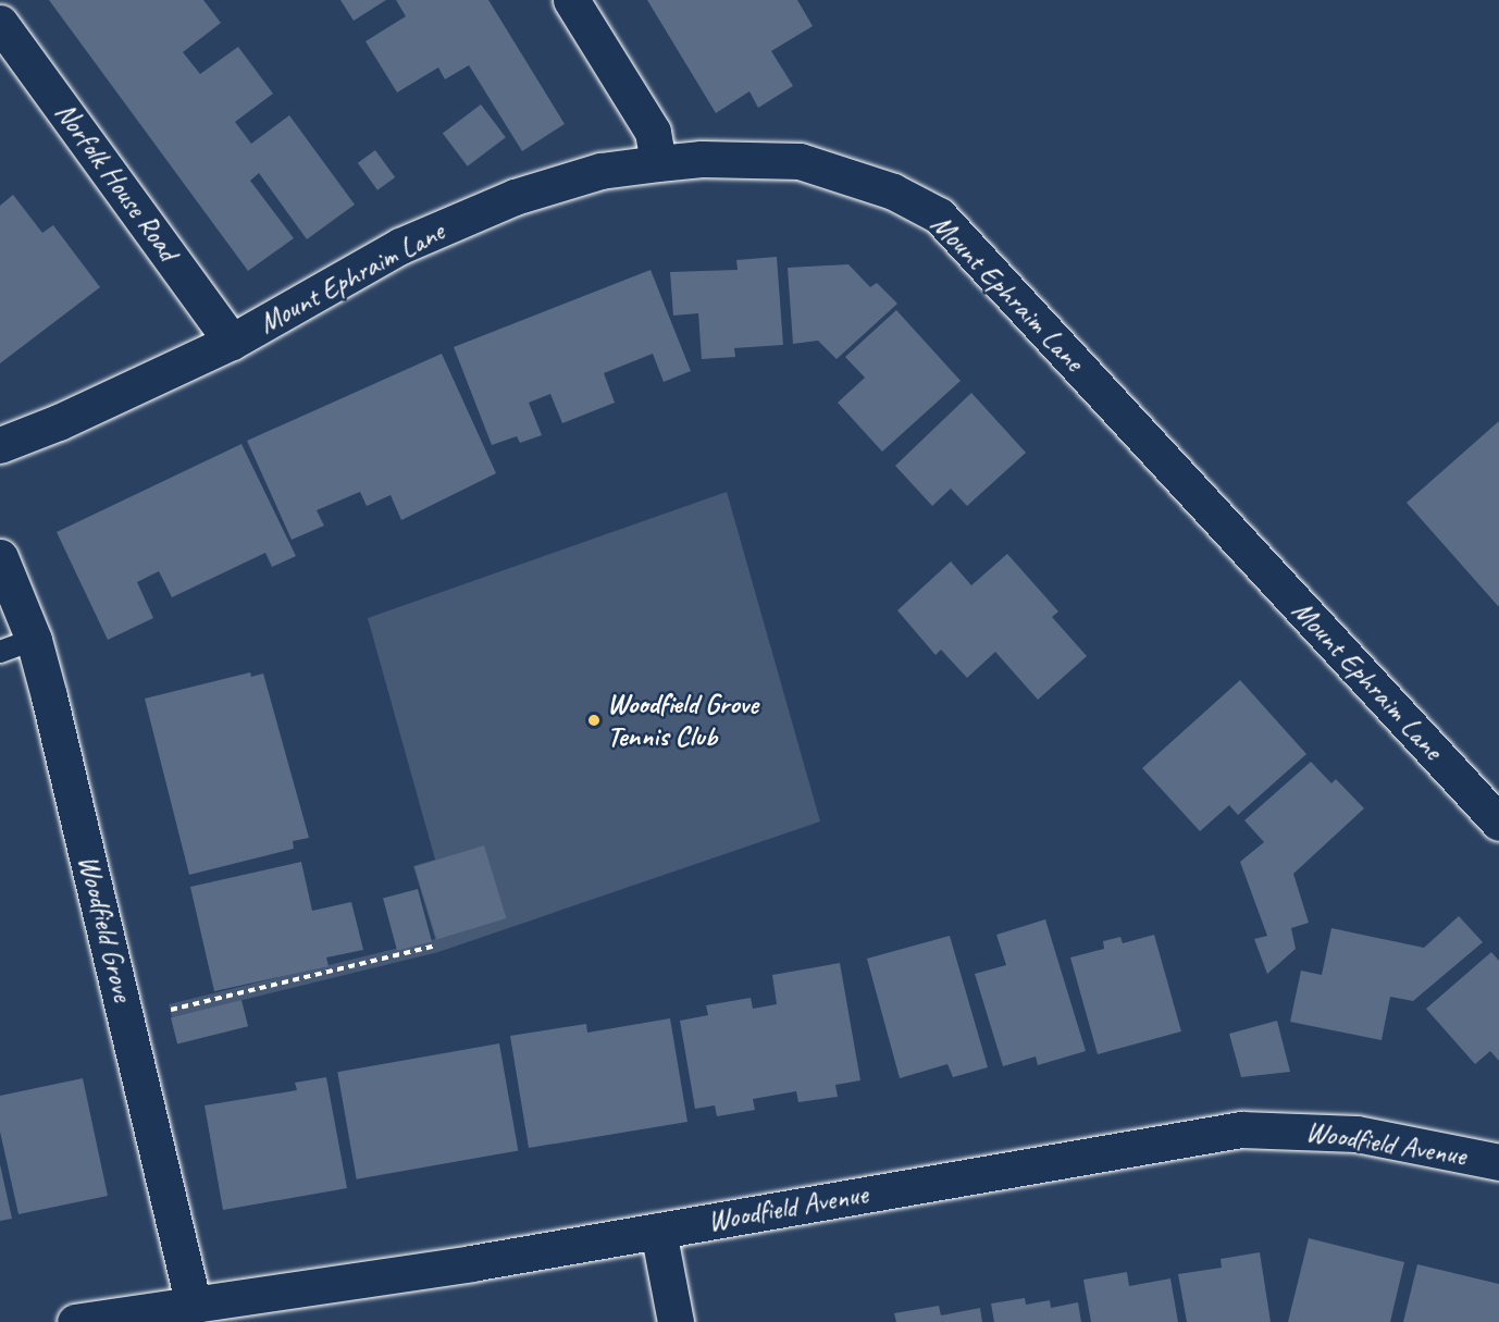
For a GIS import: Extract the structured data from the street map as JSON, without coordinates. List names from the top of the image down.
{
  "streets": {
    "street": [
      "Norfolk House Road",
      "Mount Ephraim Lane",
      "Woodfield Grove",
      "Woodfield Avenue"
    ]
  },
  "crossings": [
    ["Norfolk House Road", "Mount Ephraim Lane"],
    ["Woodfield Grove", "Woodfield Avenue"]
  ],
  "places": ["Woodfield Grove Tennis Club"]
}
